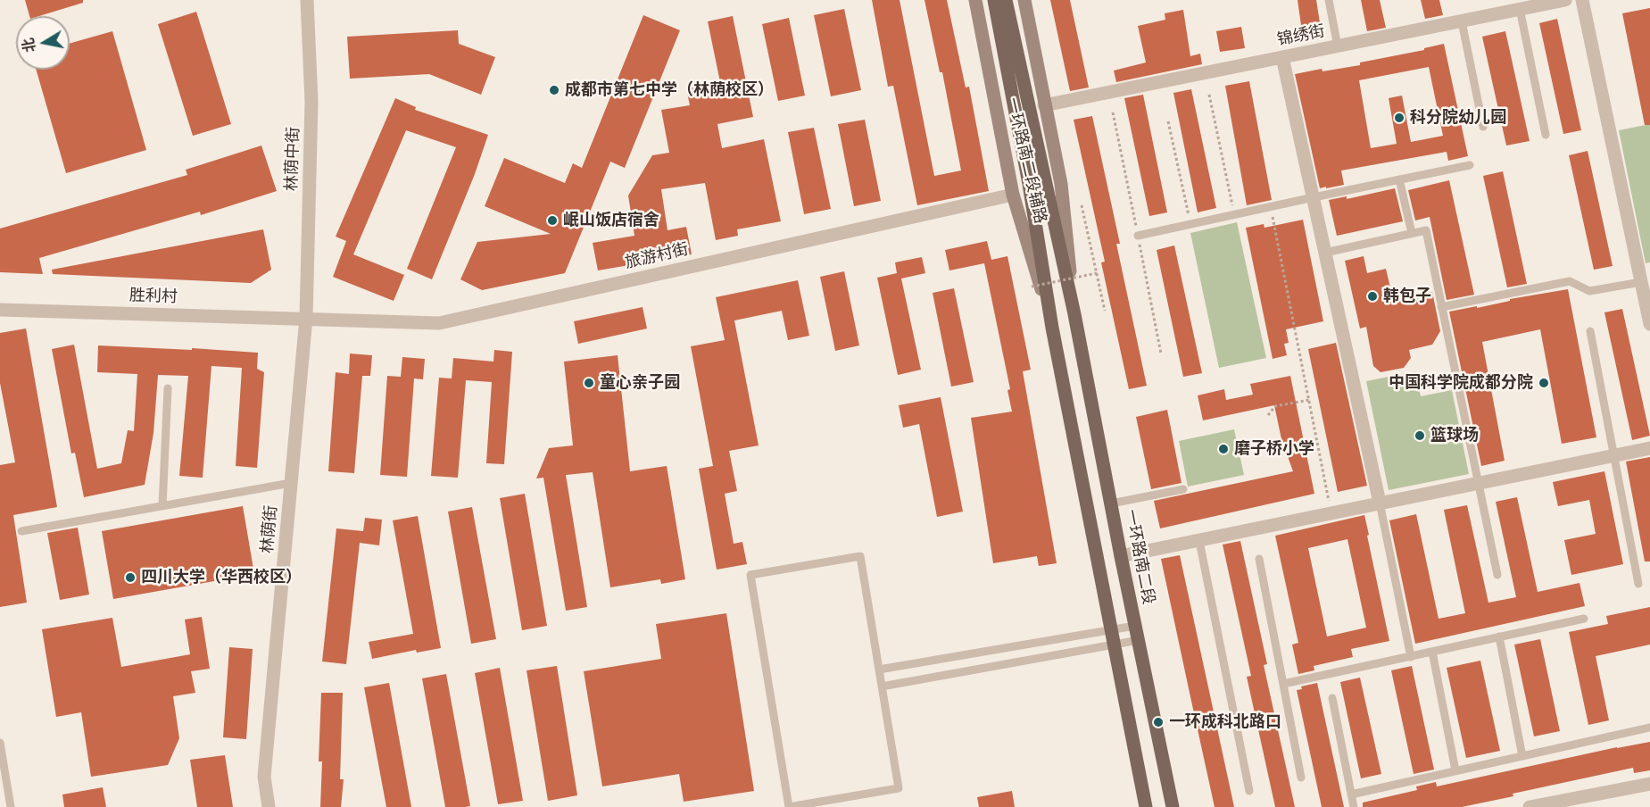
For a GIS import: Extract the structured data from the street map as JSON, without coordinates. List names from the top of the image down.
{
  "streets": {
    "main road": ["一环路南二段辅路", "一环路南二段"],
    "street": [
      "锦绣街",
      "林荫中街",
      "旅游村街",
      "胜利村",
      "林荫街"
    ]
  },
  "crossings": [
    ["锦绣街", "一环路南二段辅路"],
    ["林荫中街", "旅游村街"],
    ["林荫中街", "胜利村"],
    ["林荫中街", "林荫街"],
    ["一环路南二段辅路", "旅游村街"],
    ["一环路南二段辅路", "一环路南二段"],
    ["旅游村街", "胜利村"],
    ["旅游村街", "林荫街"],
    ["胜利村", "林荫街"]
  ],
  "places": [
    "成都市第七中学（林荫校区）",
    "科分院幼儿园",
    "岷山饭店宿舍",
    "韩包子",
    "童心亲子园",
    "中国科学院成都分院",
    "篮球场",
    "磨子桥小学",
    "四川大学（华西校区）",
    "一环成科北路口"
  ],
  "north": "left"
}
